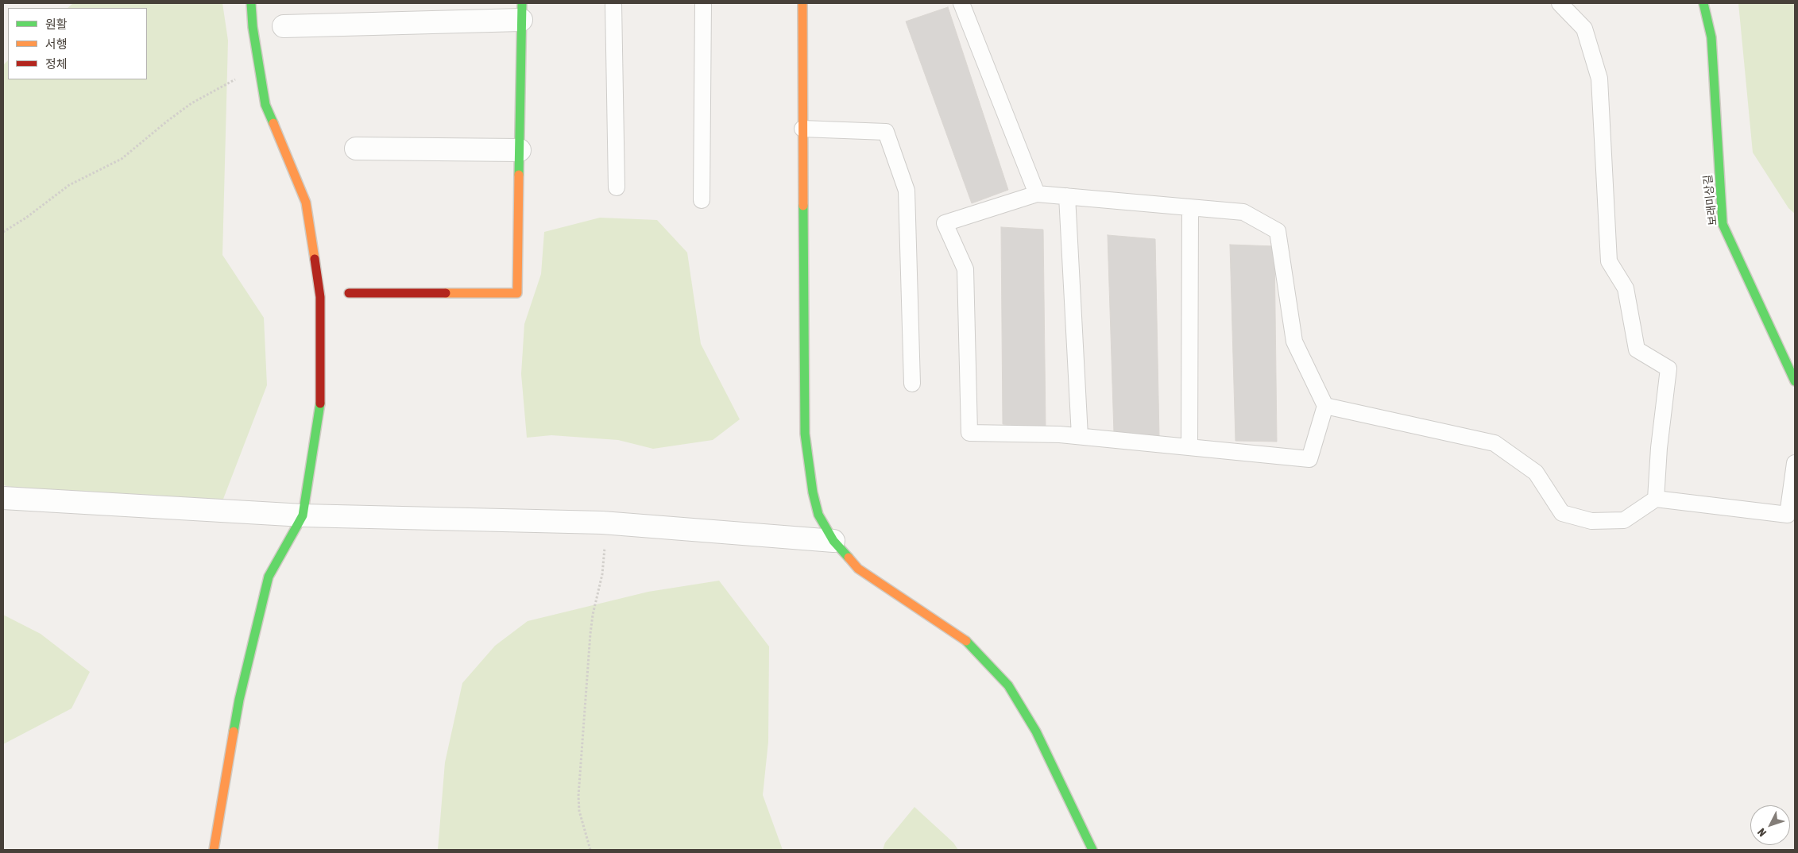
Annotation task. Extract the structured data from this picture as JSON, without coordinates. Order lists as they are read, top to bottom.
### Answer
{
  "streets": {
    "street": ["보래미상길"]
  },
  "legend": ["원활", "서행", "정체"],
  "north": "bottom left"
}
